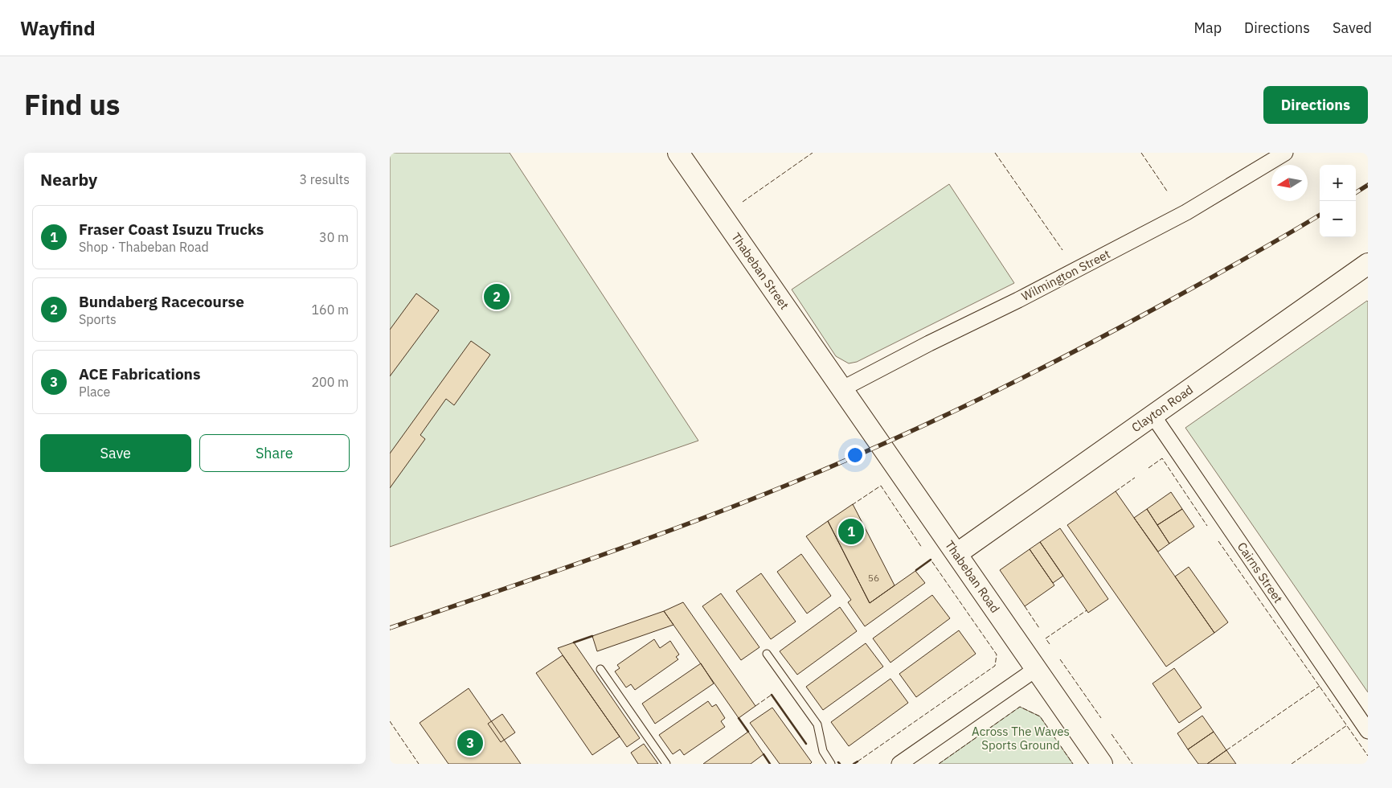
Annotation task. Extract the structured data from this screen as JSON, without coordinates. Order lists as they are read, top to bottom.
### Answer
{
  "streets": {
    "street": [
      "Thabeban Street",
      "Wilmington Street",
      "Clayton Road",
      "Cairns Street",
      "Thabeban Road"
    ]
  },
  "crossings": [
    ["Thabeban Street", "Wilmington Street"],
    ["Thabeban Street", "Thabeban Road"],
    ["Wilmington Street", "Thabeban Road"],
    ["Clayton Road", "Cairns Street"],
    ["Clayton Road", "Thabeban Road"]
  ],
  "parks": ["Across The Waves Sports Ground"],
  "house_numbers": ["56"],
  "north": "left",
  "page": {
    "header": "Wayfind",
    "nav": ["Map", "Directions", "Saved"],
    "title": "Find us",
    "buttons": [
      "Directions",
      ["Save", "Share"]
    ],
    "heading": ["Nearby", "3 results"],
    "map_buttons": ["+", "−"],
    "list": [
      {
        "mark": "1",
        "name": "Fraser Coast Isuzu Trucks",
        "note": "Shop · Thabeban Road",
        "value": "30 m"
      },
      {
        "mark": "2",
        "name": "Bundaberg Racecourse",
        "note": "Sports",
        "value": "160 m"
      },
      {
        "mark": "3",
        "name": "ACE Fabrications",
        "note": "Place",
        "value": "200 m"
      }
    ],
    "pins": ["2", "1", "3"]
  }
}
